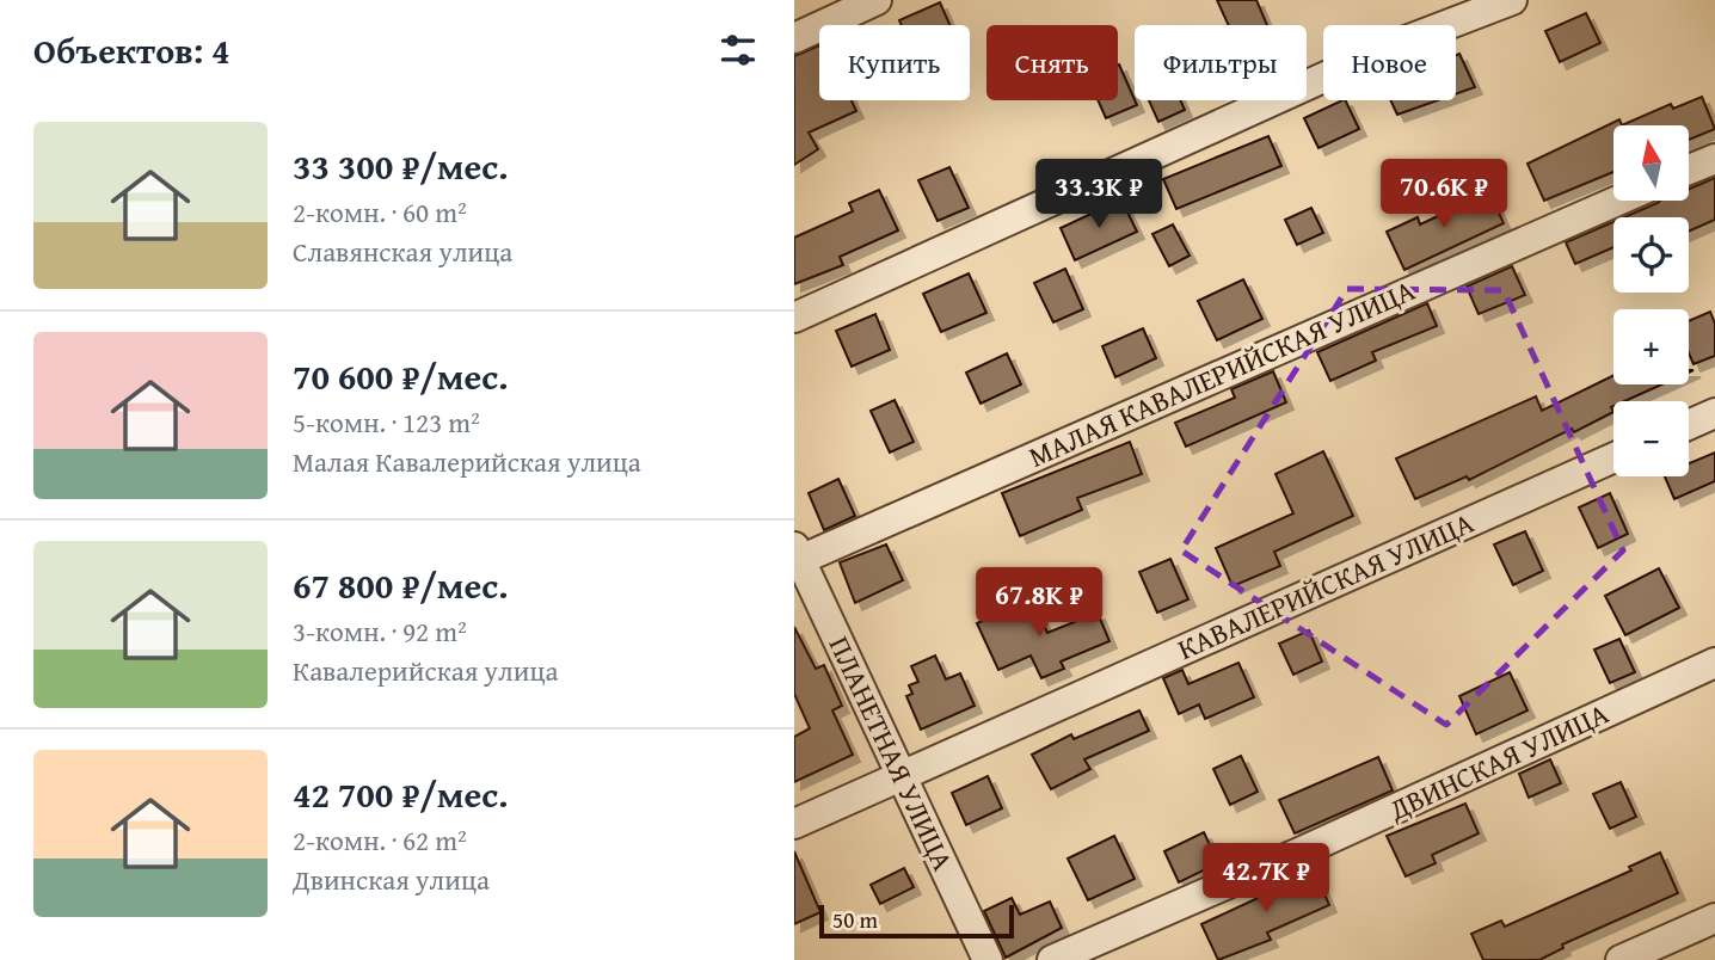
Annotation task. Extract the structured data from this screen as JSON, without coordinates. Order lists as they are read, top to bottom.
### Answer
{
  "streets": {
    "street": [
      "МАЛАЯ КАВАЛЕРИЙСКАЯ УЛИЦА",
      "КАВАЛЕРИЙСКАЯ УЛИЦА",
      "ПЛАНЕТНАЯ УЛИЦА",
      "ДВИНСКАЯ УЛИЦА"
    ]
  },
  "crossings": [
    ["МАЛАЯ КАВАЛЕРИЙСКАЯ УЛИЦА", "ПЛАНЕТНАЯ УЛИЦА"],
    ["КАВАЛЕРИЙСКАЯ УЛИЦА", "ПЛАНЕТНАЯ УЛИЦА"]
  ],
  "scale_bar": "50 m",
  "north": "top",
  "page": {
    "heading": "Объектов: 4",
    "chip": [
      "Купить",
      "Снять",
      "Фильтры",
      "Новое"
    ],
    "list": [
      {
        "name": "33 300 ₽/мес.",
        "note": "2-комн. · 60 m² · Славянская улица"
      },
      {
        "name": "70 600 ₽/мес.",
        "note": "5-комн. · 123 m² · Малая Кавалерийская улица"
      },
      {
        "name": "67 800 ₽/мес.",
        "note": "3-комн. · 92 m² · Кавалерийская улица"
      },
      {
        "name": "42 700 ₽/мес.",
        "note": "2-комн. · 62 m² · Двинская улица"
      }
    ],
    "map_buttons": ["+", "−"],
    "price": [
      "33.3K ₽",
      "70.6K ₽",
      "67.8K ₽",
      "42.7K ₽"
    ],
    "scale": "50 m"
  }
}
